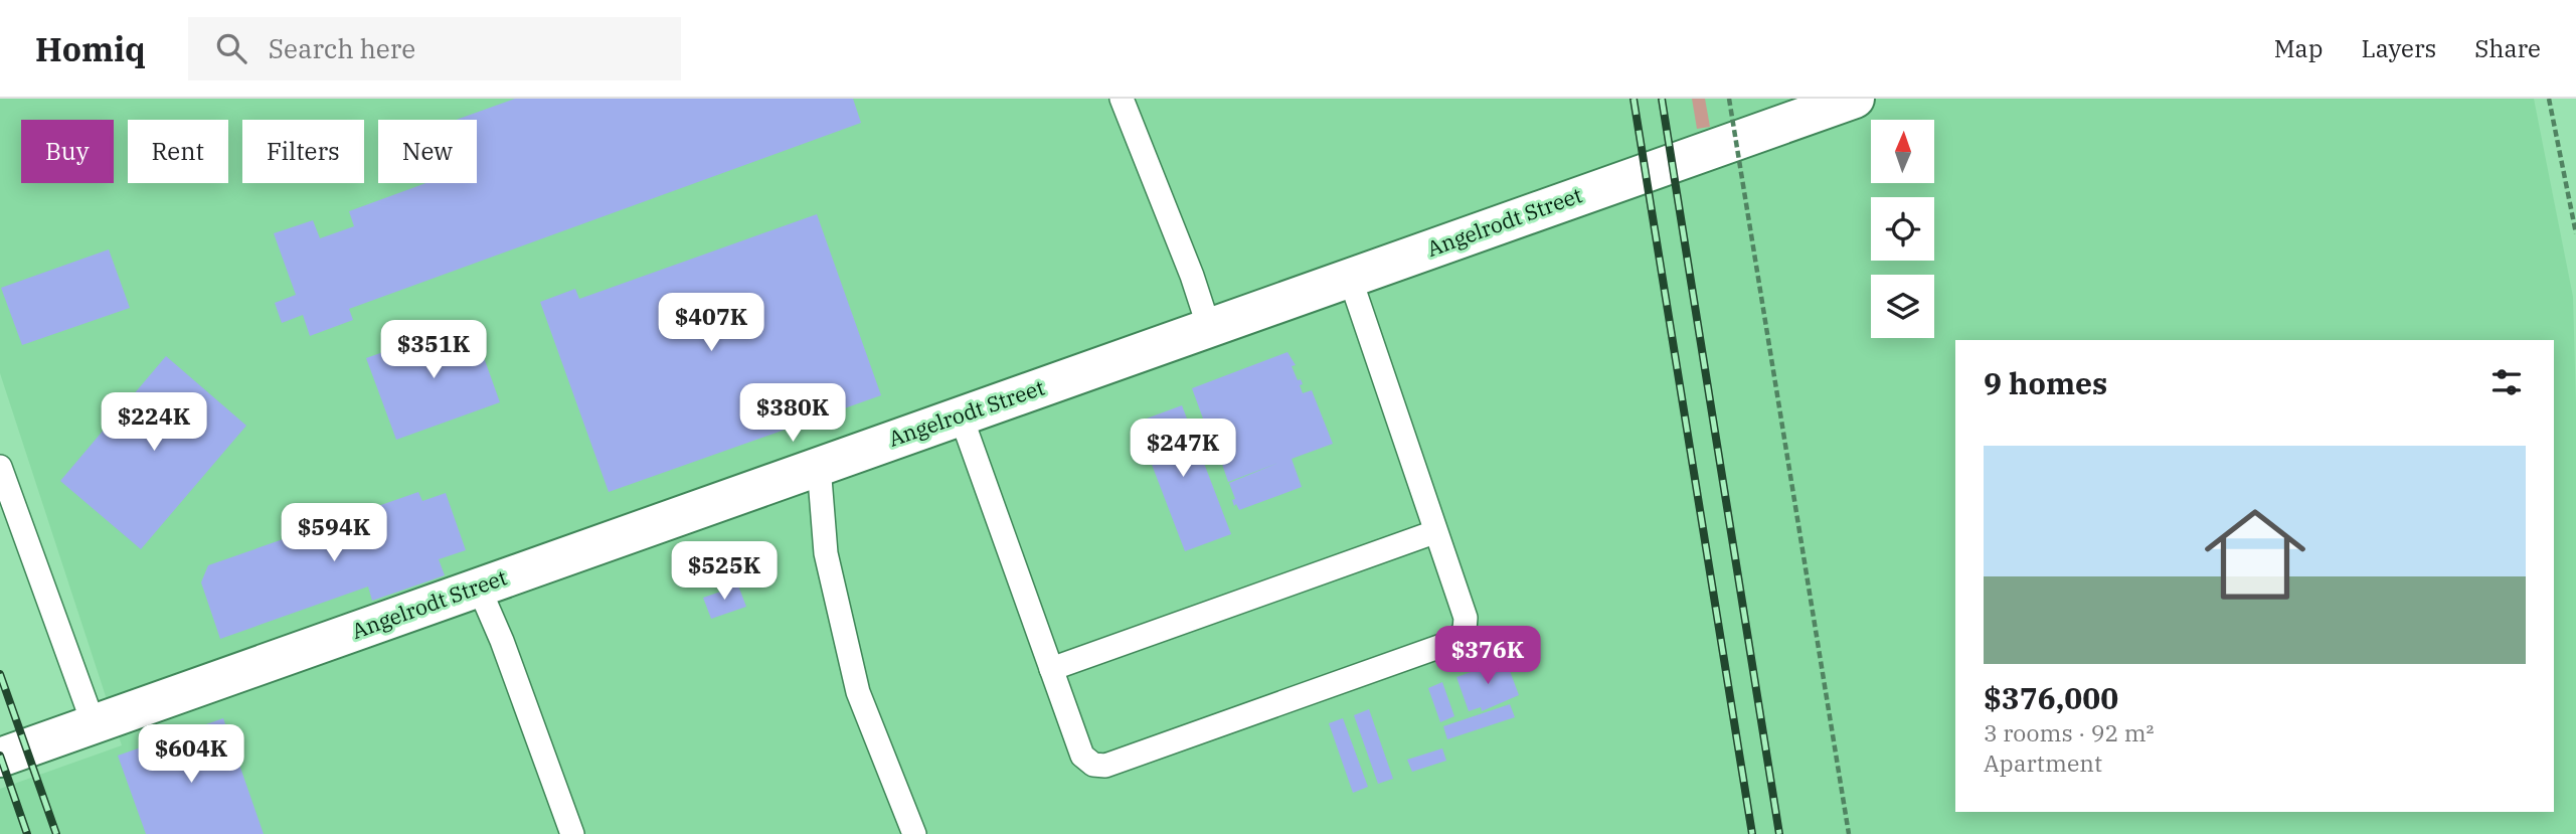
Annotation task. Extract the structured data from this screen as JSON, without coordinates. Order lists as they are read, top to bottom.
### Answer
{
  "streets": {
    "street": ["Angelrodt Street"]
  },
  "north": "top",
  "page": {
    "header": "Homiq",
    "search": "Search here",
    "nav": ["Map", "Layers", "Share"],
    "chip": [
      "Buy",
      "Rent",
      "Filters",
      "New"
    ],
    "price": [
      "$407K",
      "$351K",
      "$380K",
      "$224K",
      "$247K",
      "$594K",
      "$525K",
      "$376K",
      "$604K"
    ],
    "heading": "9 homes",
    "list": [
      {
        "name": "$376,000",
        "note": "3 rooms · 92 m² · Apartment"
      }
    ]
  }
}
